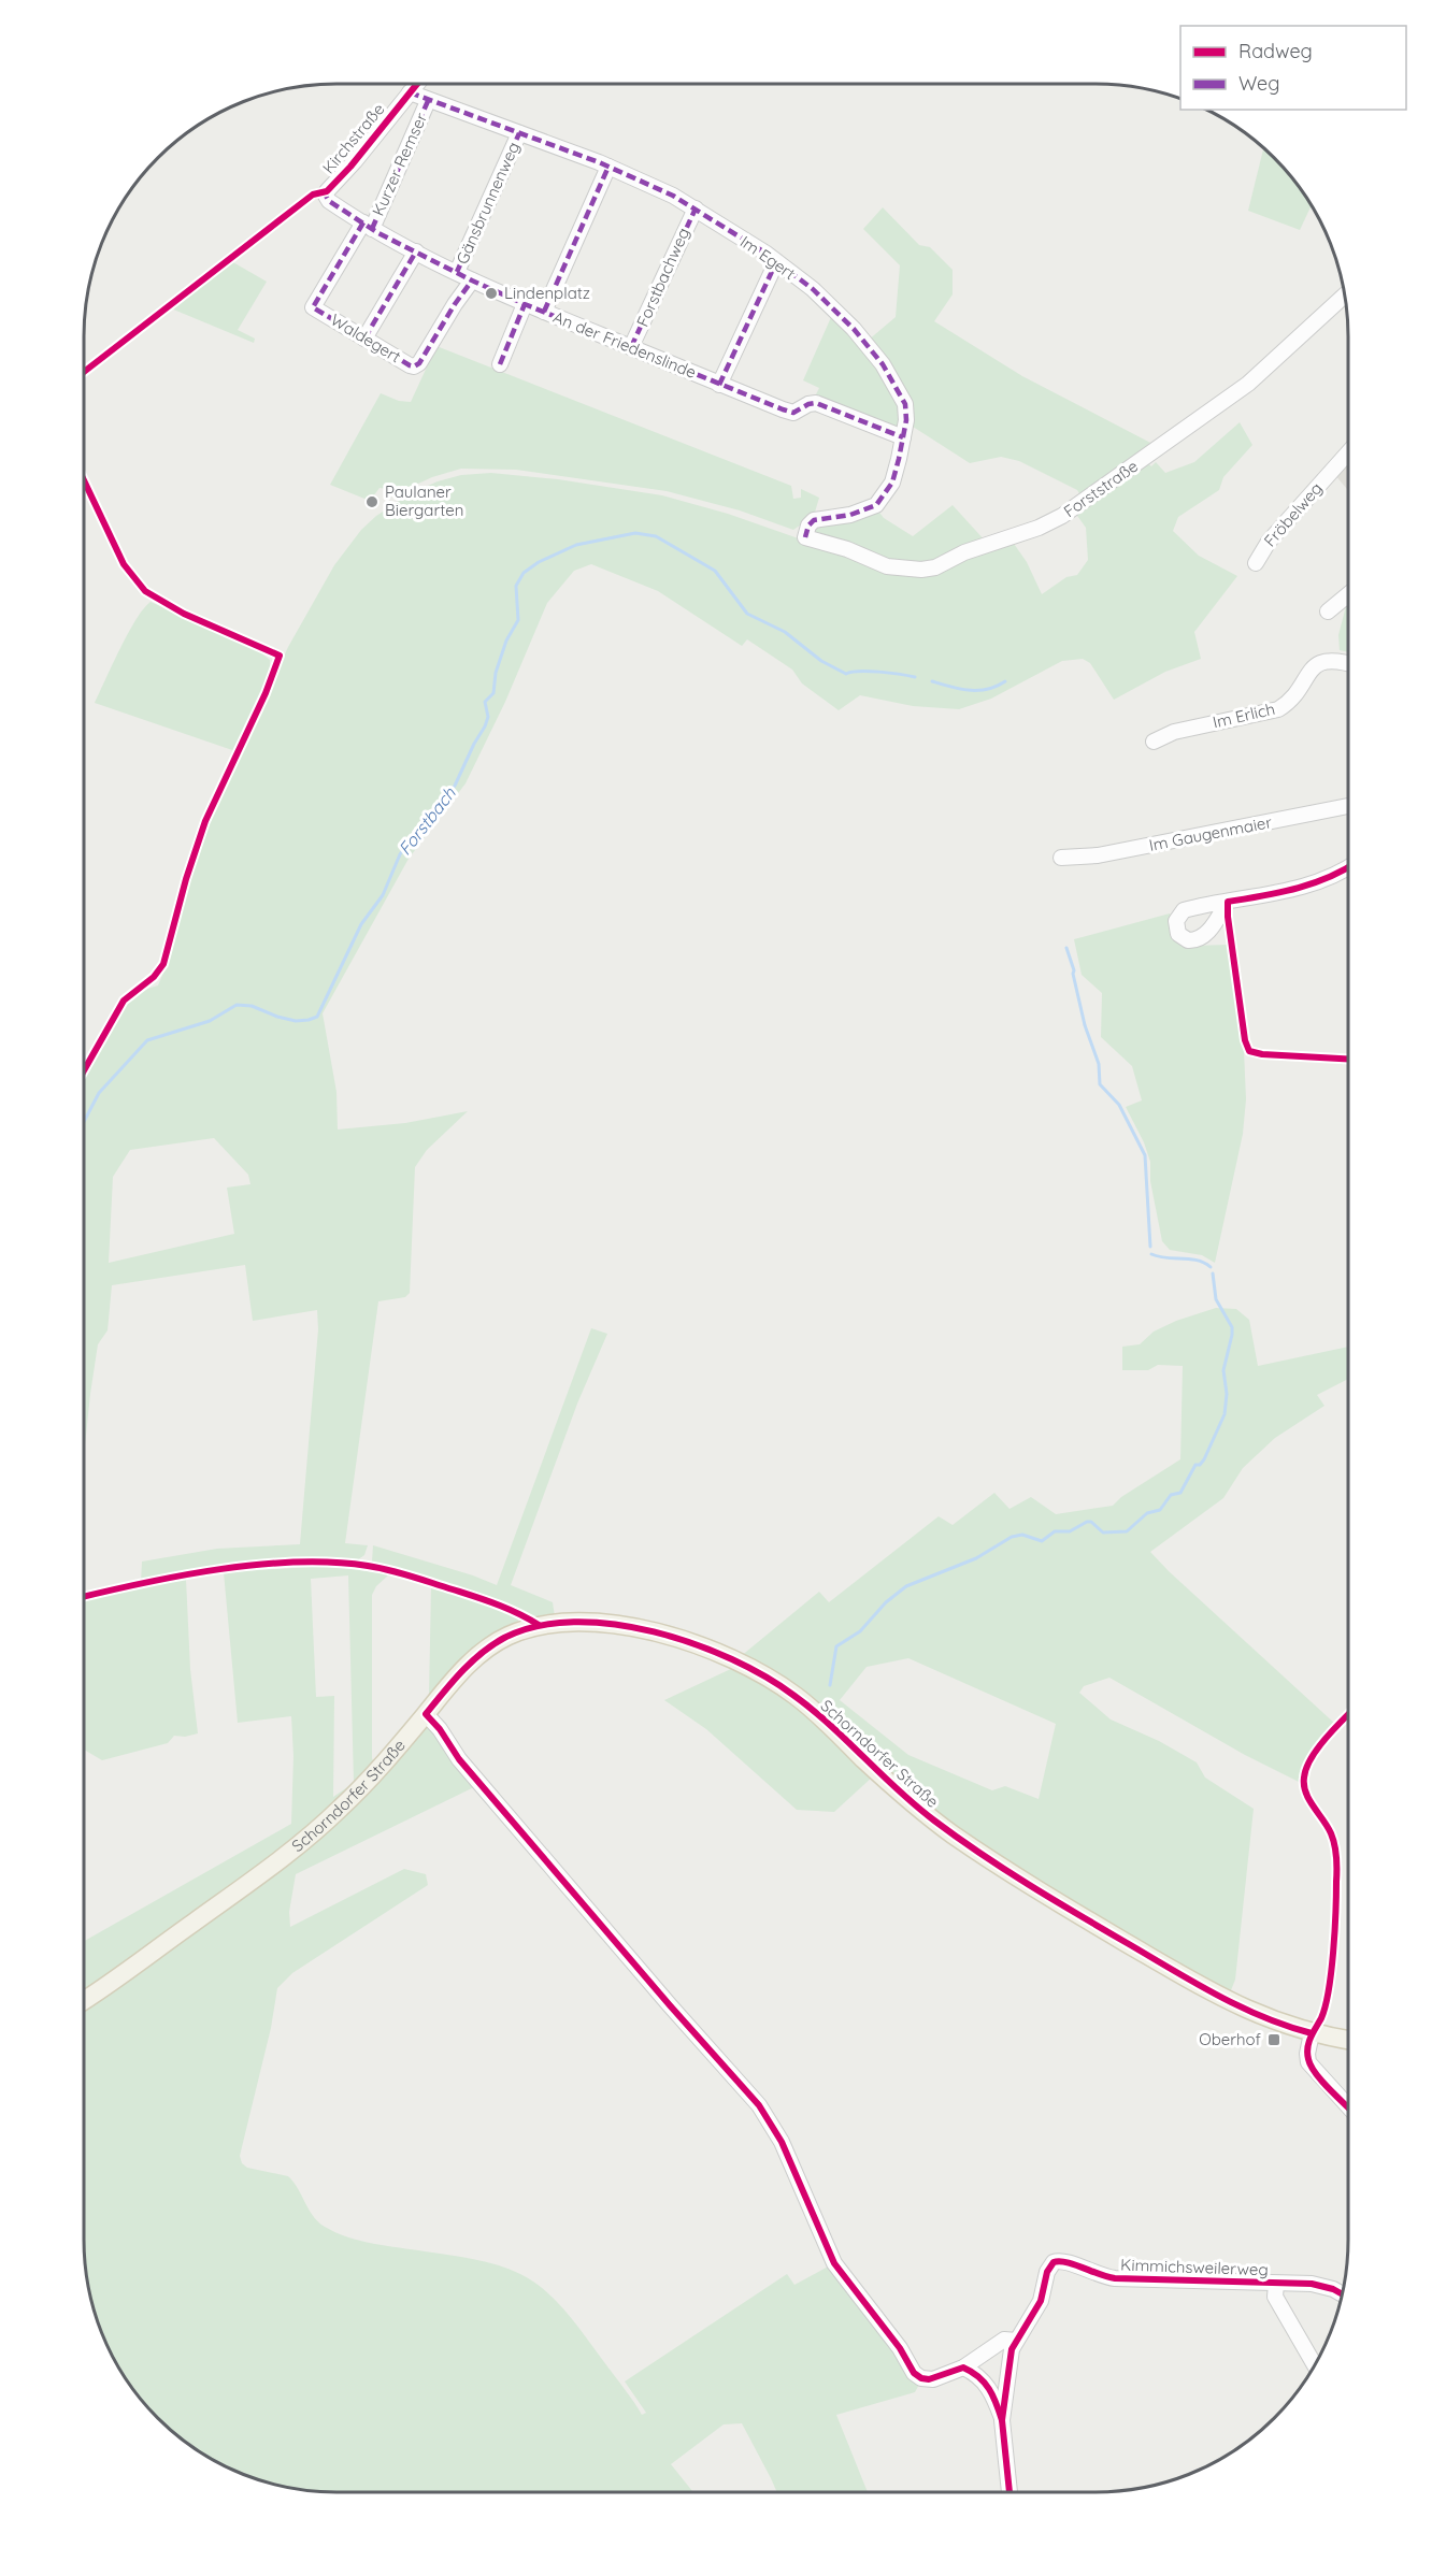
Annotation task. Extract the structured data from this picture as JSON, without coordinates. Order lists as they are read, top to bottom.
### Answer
{
  "streets": {
    "main road": ["Schorndorfer Straße"],
    "street": [
      "Kirchstraße",
      "Kurzer Remser",
      "Gänsbrunnenweg",
      "Im Egert",
      "Forstbachweg",
      "Waldegert",
      "An der Friedenslinde",
      "Forststraße",
      "Fröbelweg",
      "Im Erlich",
      "Im Gaugenmaier",
      "Kimmichsweilerweg"
    ]
  },
  "crossings": [
    ["Kirchstraße", "Im Egert"],
    ["Kirchstraße", "An der Friedenslinde"],
    ["Kurzer Remser", "Im Egert"],
    ["Kurzer Remser", "Waldegert"],
    ["Kurzer Remser", "An der Friedenslinde"],
    ["Gänsbrunnenweg", "Im Egert"],
    ["Gänsbrunnenweg", "An der Friedenslinde"],
    ["Im Egert", "Forstbachweg"],
    ["Im Egert", "An der Friedenslinde"],
    ["Im Egert", "Forststraße"],
    ["Forstbachweg", "An der Friedenslinde"],
    ["Waldegert", "An der Friedenslinde"]
  ],
  "water": ["Forstbach"],
  "places": {
    "other": ["Lindenplatz", "Paulaner Biergarten"],
    "transit": ["Oberhof"]
  },
  "legend": ["Radweg", "Weg"]
}
